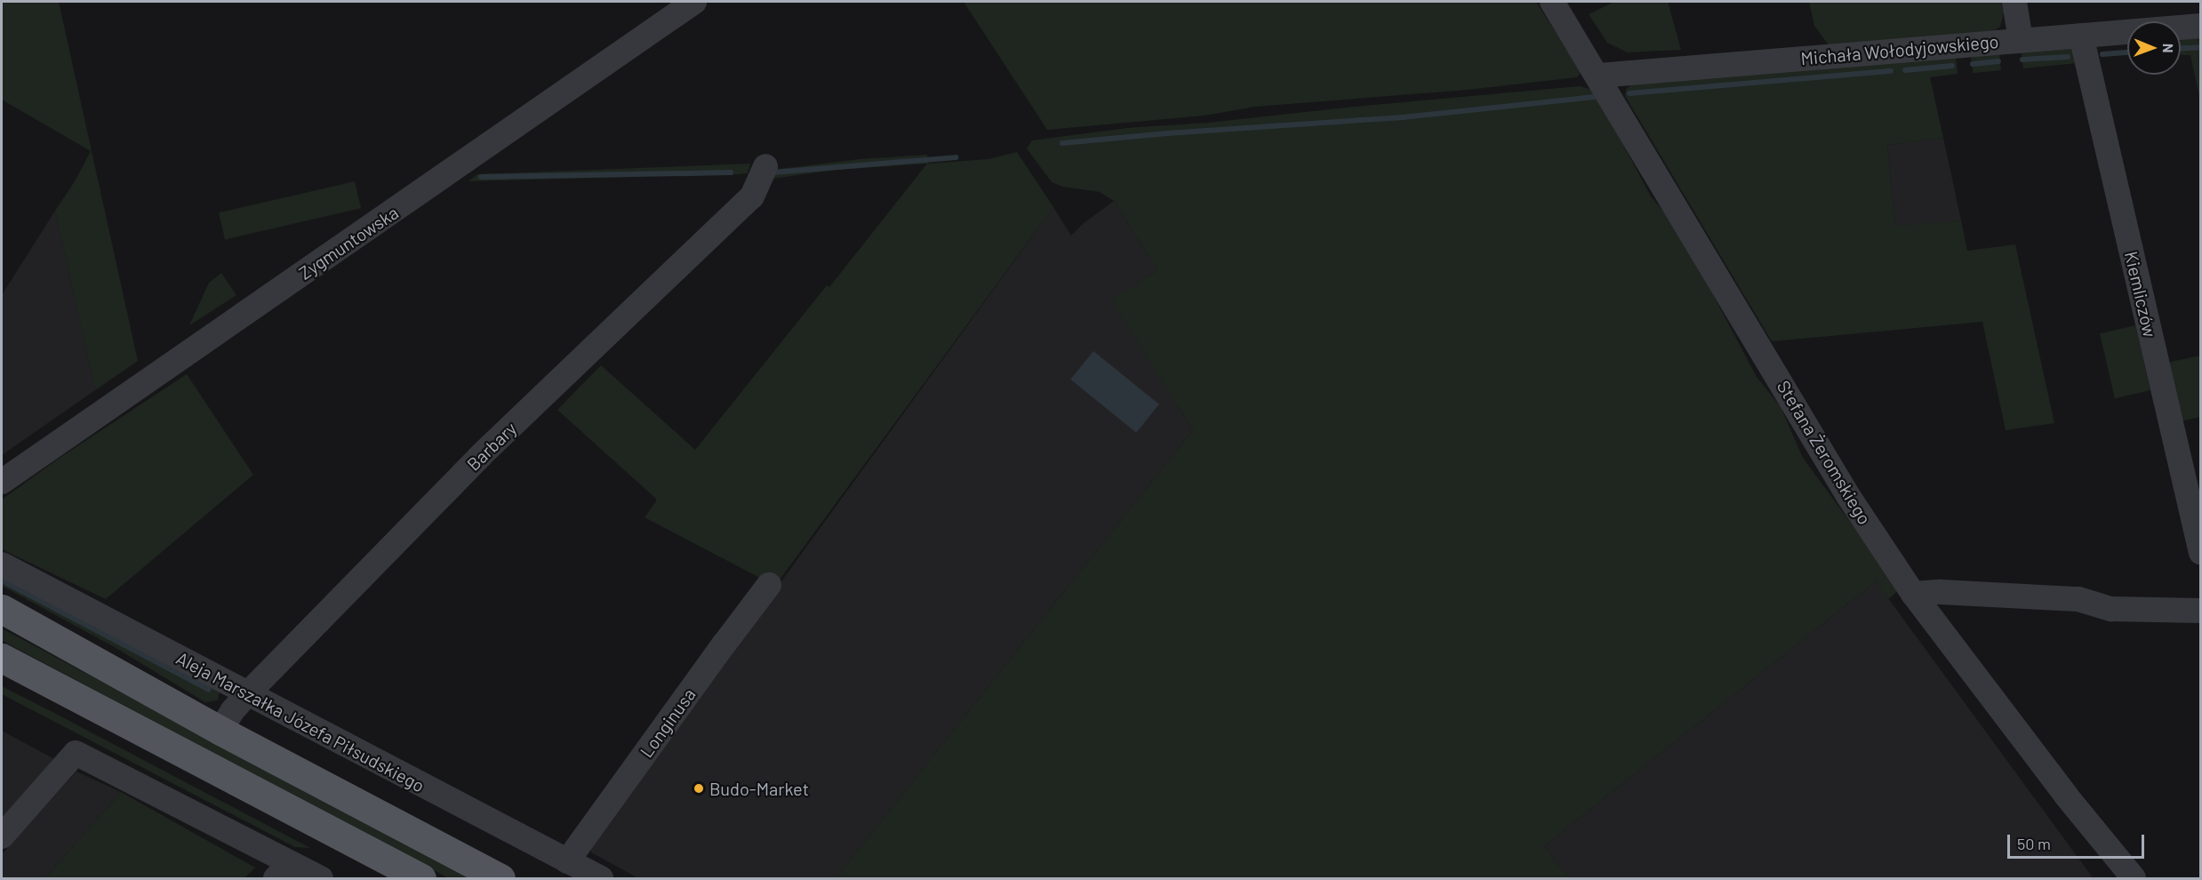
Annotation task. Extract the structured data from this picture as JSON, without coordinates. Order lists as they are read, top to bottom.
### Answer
{
  "streets": {
    "street": [
      "Michała Wołodyjowskiego",
      "Zygmuntowska",
      "Kiemliczów",
      "Barbary",
      "Stefana Żeromskiego",
      "Aleja Marszałka Józefa Piłsudskiego",
      "Longinusa"
    ]
  },
  "crossings": [
    ["Michała Wołodyjowskiego", "Kiemliczów"],
    ["Michała Wołodyjowskiego", "Stefana Żeromskiego"],
    ["Barbary", "Aleja Marszałka Józefa Piłsudskiego"],
    ["Aleja Marszałka Józefa Piłsudskiego", "Longinusa"]
  ],
  "places": ["Budo-Market"],
  "scale_bar": "50 m",
  "north": "right"
}
